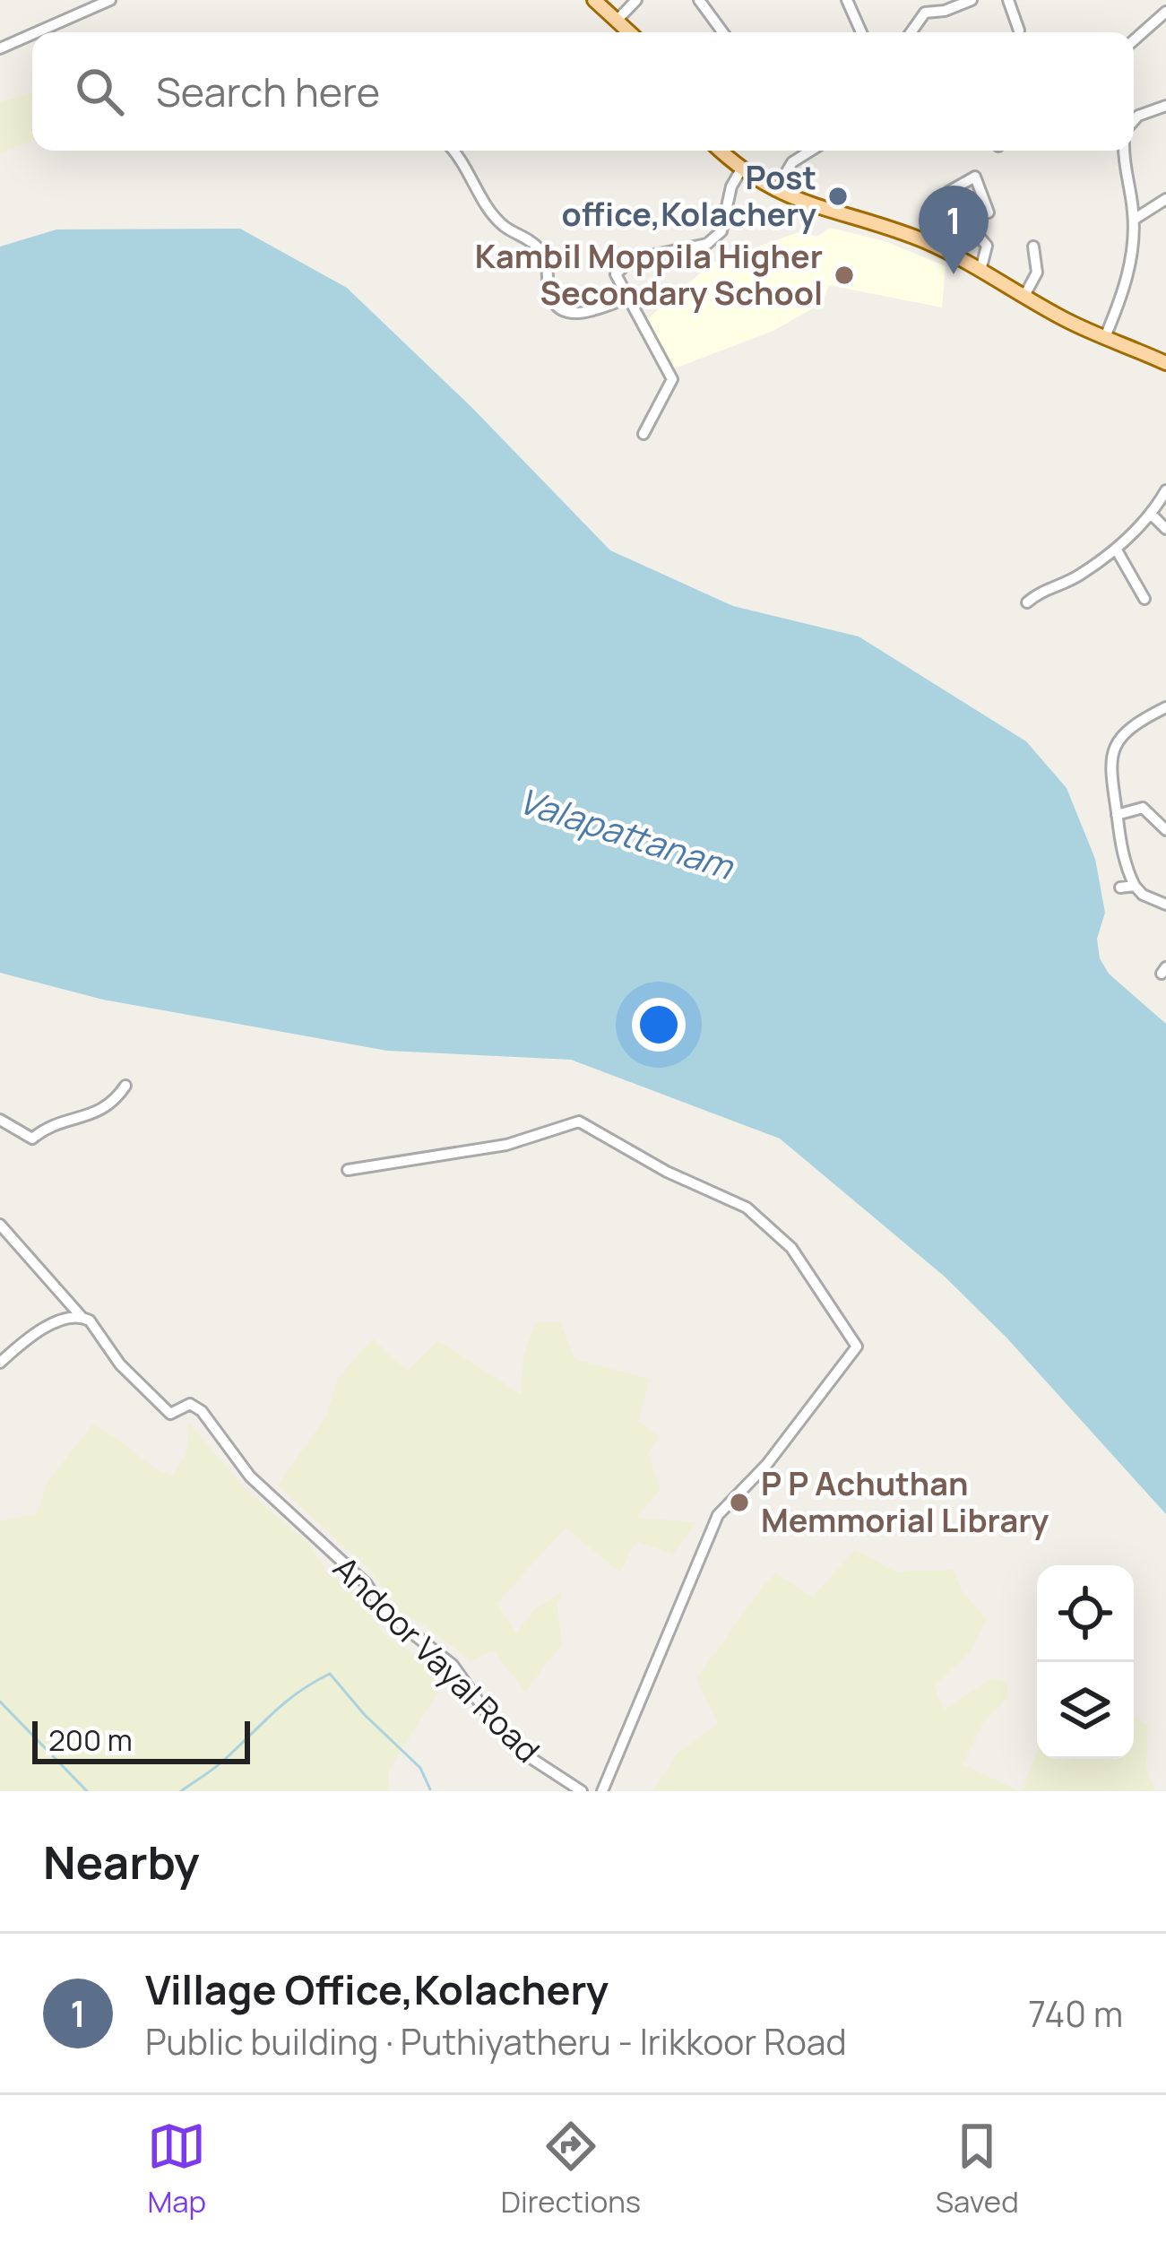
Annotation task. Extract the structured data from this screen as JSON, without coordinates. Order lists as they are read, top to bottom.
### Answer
{
  "streets": {
    "street": ["Andoor Vayal Road"]
  },
  "water": ["Valapattanam"],
  "places": ["Post office,Kolachery", "Kambil Moppila Higher Secondary School", "P P Achuthan Memmorial Library"],
  "scale_bar": "200 m",
  "page": {
    "search": "Search here",
    "pins": "1",
    "scale": "200 m",
    "heading": "Nearby",
    "list": [
      {
        "mark": "1",
        "name": "Village Office,Kolachery",
        "note": "Public building · Puthiyatheru - Irikkoor Road",
        "value": "740 m"
      }
    ],
    "nav": ["Map", "Directions", "Saved"]
  }
}
